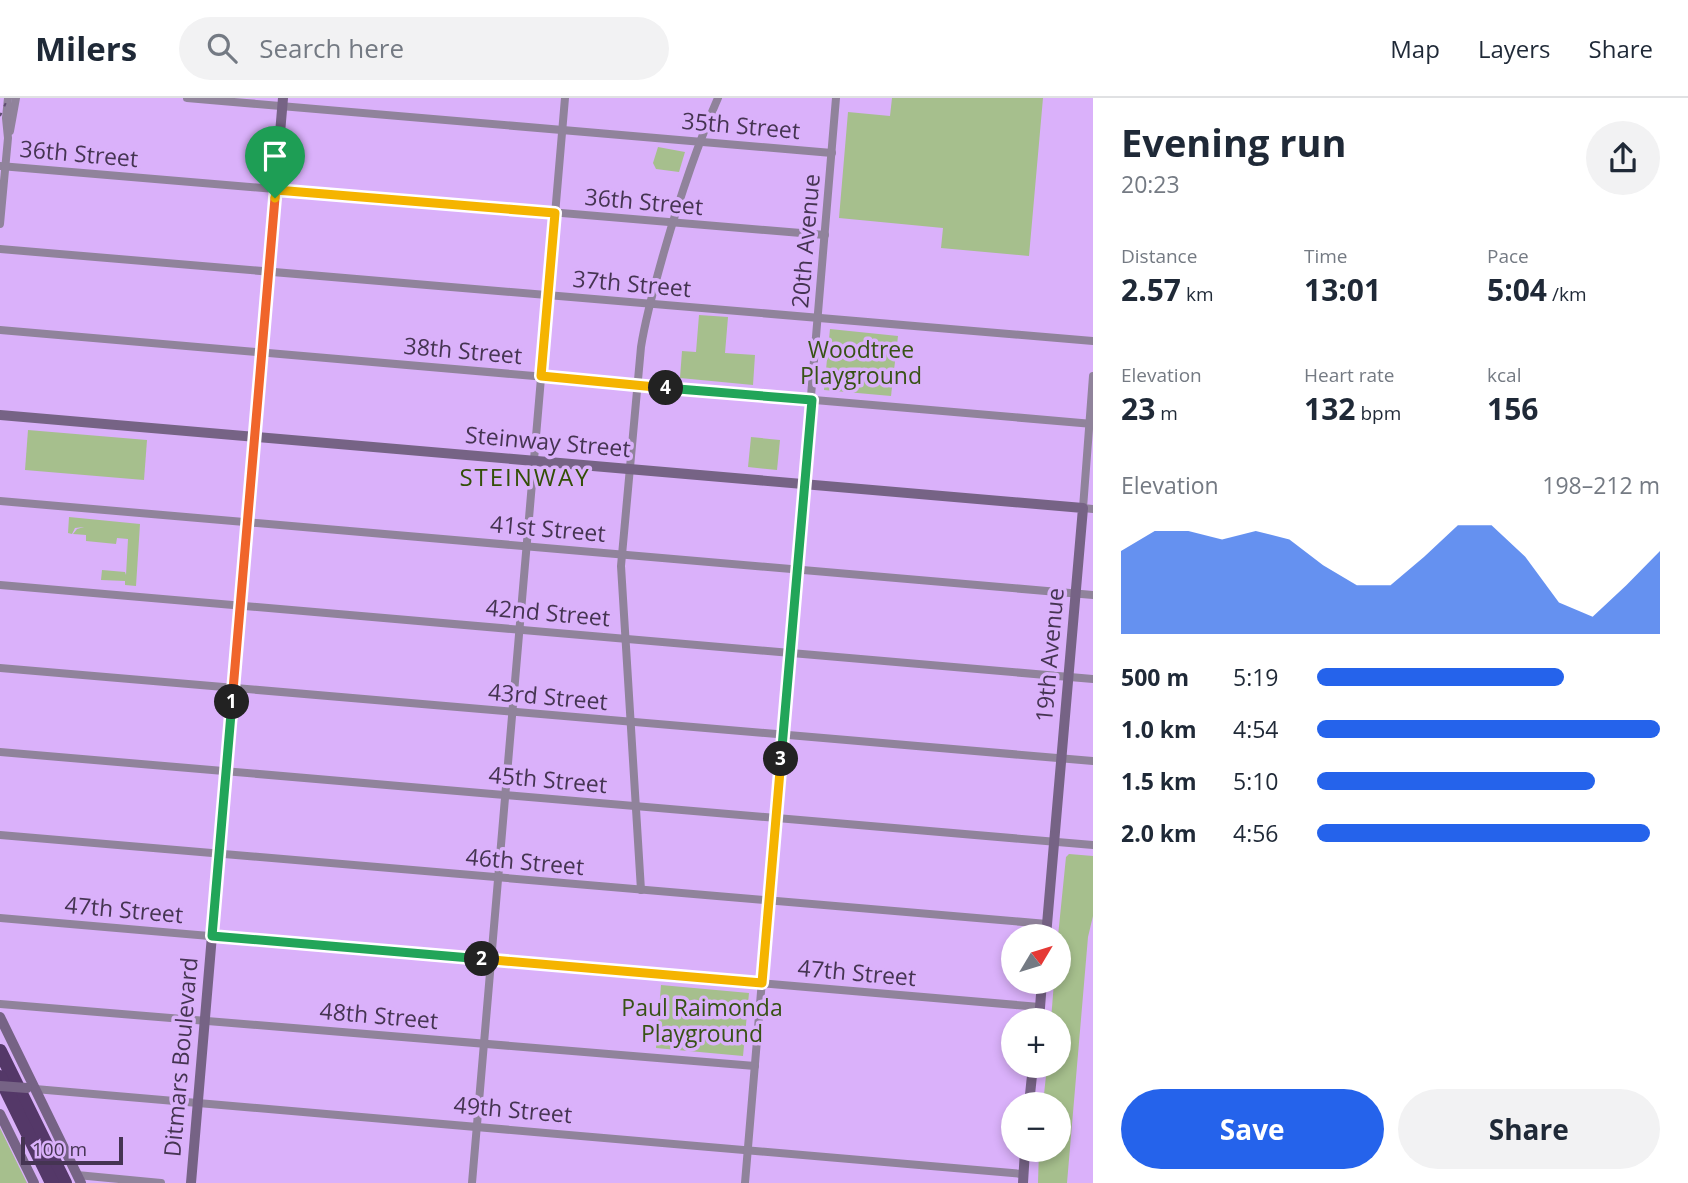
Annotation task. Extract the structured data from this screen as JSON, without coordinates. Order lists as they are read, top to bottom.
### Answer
{
  "streets": {
    "street": [
      "35th Street",
      "36th Street",
      "20th Avenue",
      "37th Street",
      "38th Street",
      "Steinway Street",
      "41st Street",
      "42nd Street",
      "19th Avenue",
      "43rd Street",
      "45th Street",
      "46th Street",
      "47th Street",
      "48th Street",
      "Ditmars Boulevard",
      "49th Street"
    ]
  },
  "crossings": [
    ["35th Street", "20th Avenue"],
    ["35th Street", "Ditmars Boulevard"],
    ["36th Street", "20th Avenue"],
    ["36th Street", "Ditmars Boulevard"],
    ["20th Avenue", "37th Street"],
    ["20th Avenue", "38th Street"],
    ["20th Avenue", "Steinway Street"],
    ["20th Avenue", "41st Street"],
    ["20th Avenue", "42nd Street"],
    ["20th Avenue", "43rd Street"],
    ["20th Avenue", "45th Street"],
    ["20th Avenue", "46th Street"],
    ["20th Avenue", "47th Street"],
    ["20th Avenue", "48th Street"],
    ["20th Avenue", "49th Street"],
    ["37th Street", "Ditmars Boulevard"],
    ["38th Street", "19th Avenue"],
    ["38th Street", "Ditmars Boulevard"],
    ["Steinway Street", "19th Avenue"],
    ["Steinway Street", "Ditmars Boulevard"],
    ["41st Street", "19th Avenue"],
    ["41st Street", "Ditmars Boulevard"],
    ["42nd Street", "19th Avenue"],
    ["42nd Street", "Ditmars Boulevard"],
    ["19th Avenue", "43rd Street"],
    ["19th Avenue", "45th Street"],
    ["19th Avenue", "46th Street"],
    ["43rd Street", "Ditmars Boulevard"],
    ["45th Street", "Ditmars Boulevard"],
    ["46th Street", "Ditmars Boulevard"],
    ["47th Street", "Ditmars Boulevard"],
    ["48th Street", "Ditmars Boulevard"],
    ["Ditmars Boulevard", "49th Street"]
  ],
  "districts": ["STEINWAY"],
  "parks": ["Woodtree Playground", "Paul Raimonda Playground"],
  "scale_bar": "100 m",
  "north": "top right",
  "page": {
    "header": "Milers",
    "search": "Search here",
    "nav": ["Map", "Layers", "Share"],
    "heading": ["Evening run", "20:23"],
    "stats": [
      ["Distance", "2.57 km"],
      ["Time", "13:01"],
      ["Pace", "5:04 /km"],
      ["Elevation", "23 m"],
      ["Heart rate", "132 bpm"],
      ["kcal", "156"]
    ],
    "pins": [
      "4",
      "1",
      "3",
      "2"
    ],
    "chart": ["Elevation", "198–212 m"],
    "list": [
      {
        "name": "500 m",
        "note": "5:19"
      },
      {
        "name": "1.0 km",
        "note": "4:54"
      },
      {
        "name": "1.5 km",
        "note": "5:10"
      },
      {
        "name": "2.0 km",
        "note": "4:56"
      }
    ],
    "map_buttons": ["+", "−"],
    "buttons": ["Save", "Share"],
    "scale": "100 m"
  }
}
